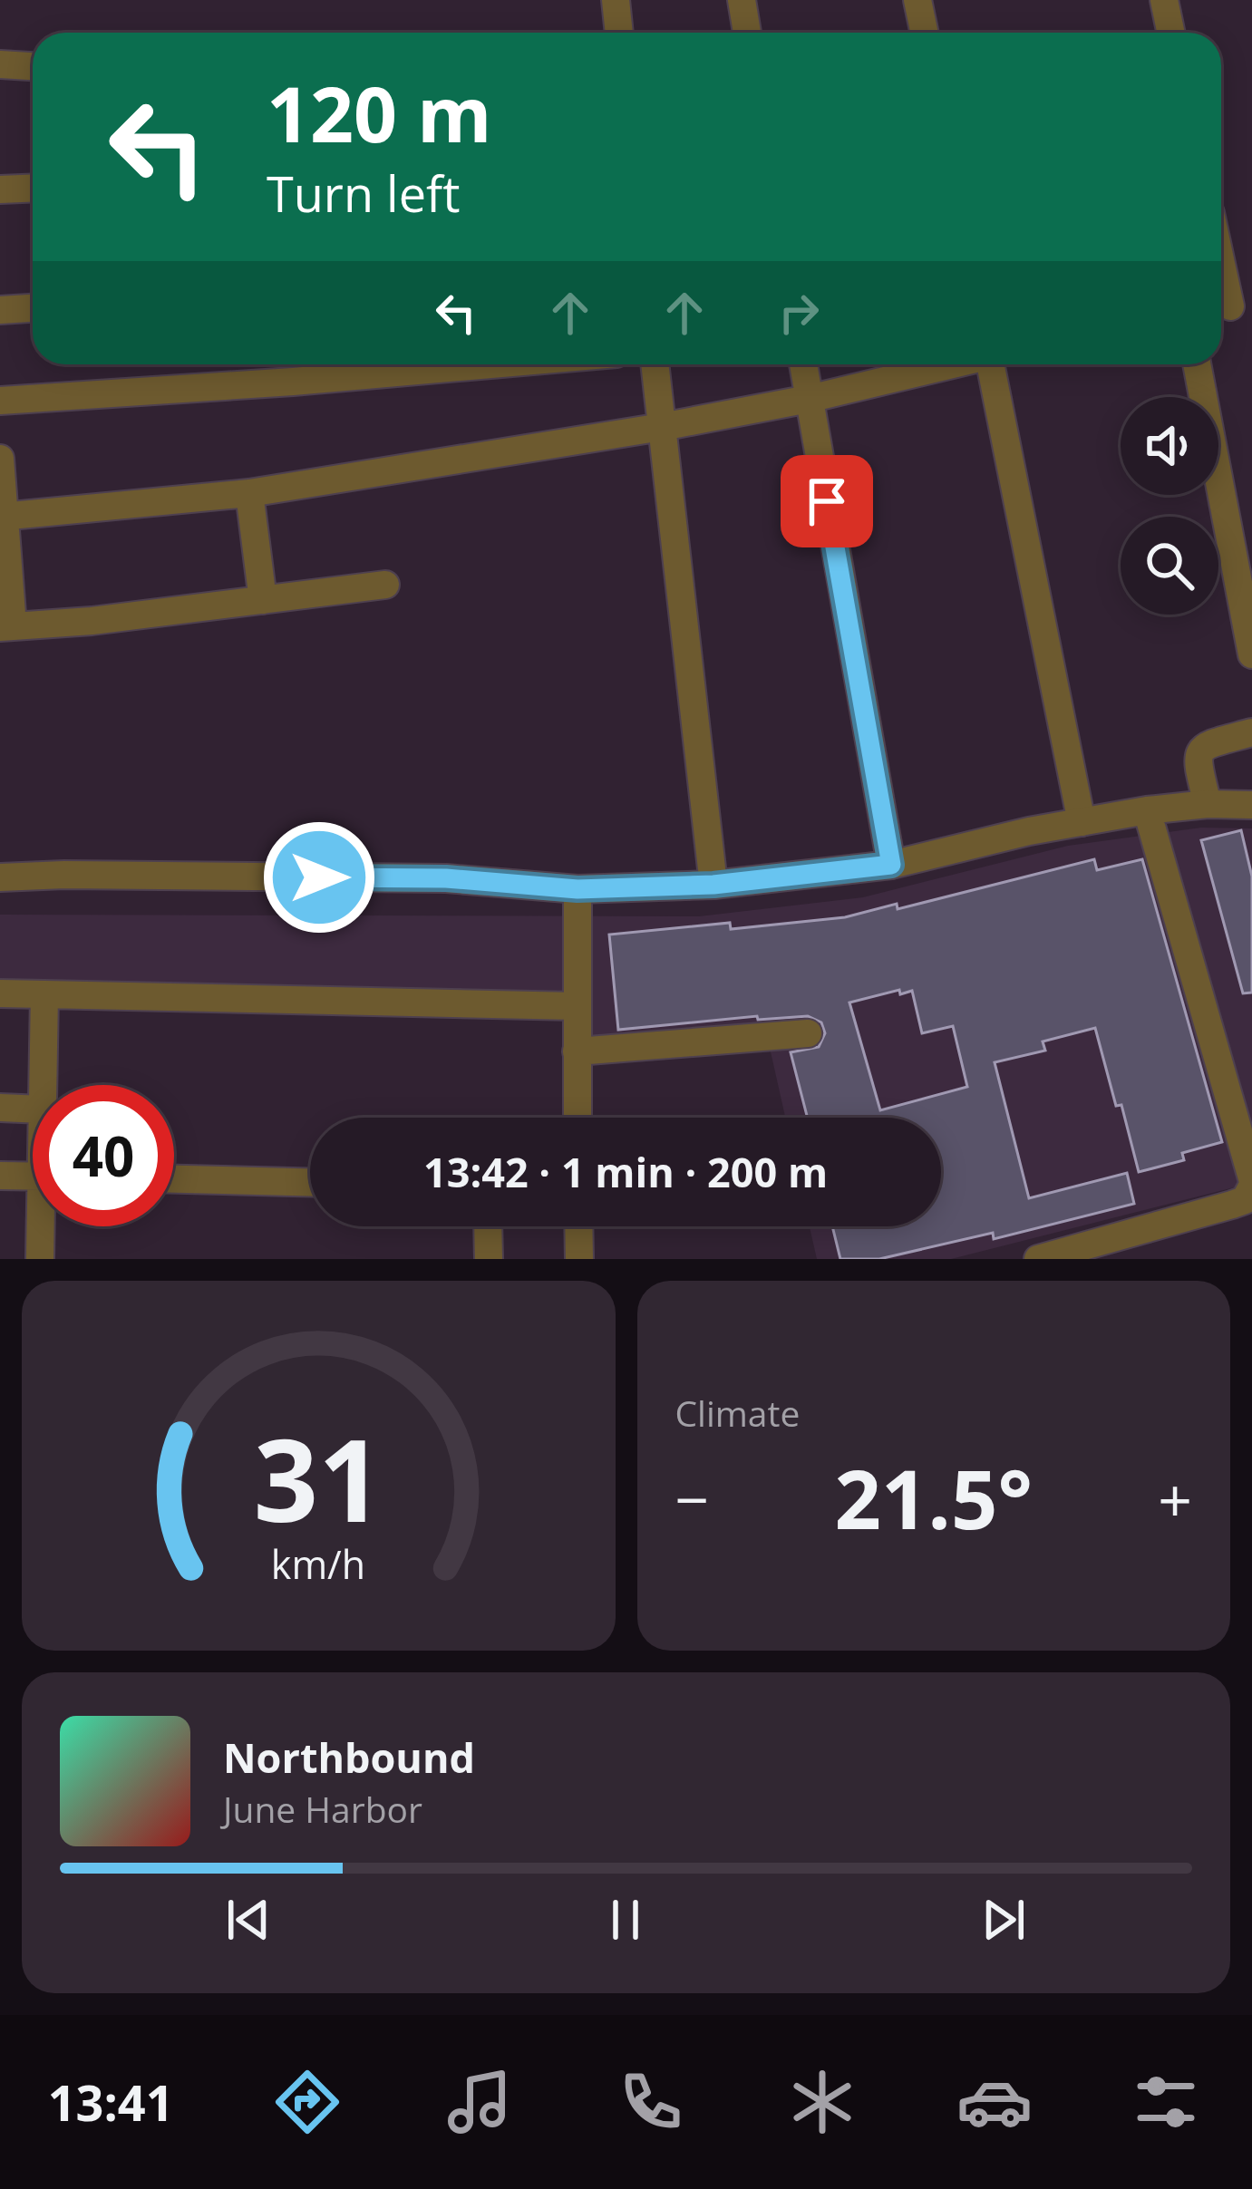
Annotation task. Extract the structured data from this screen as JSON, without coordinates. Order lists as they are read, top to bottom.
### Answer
{
  "page": {
    "turn": ["120 m", "Turn left"],
    "limit": "40",
    "trip": "13:42 · 1 min · 200 m",
    "tile": "Climate",
    "heat": ["−", "21.5°", "+"],
    "song": ["Northbound", "June Harbor"],
    "tabs": "13:41",
    "gauge": ["31", "km/h"]
  }
}
